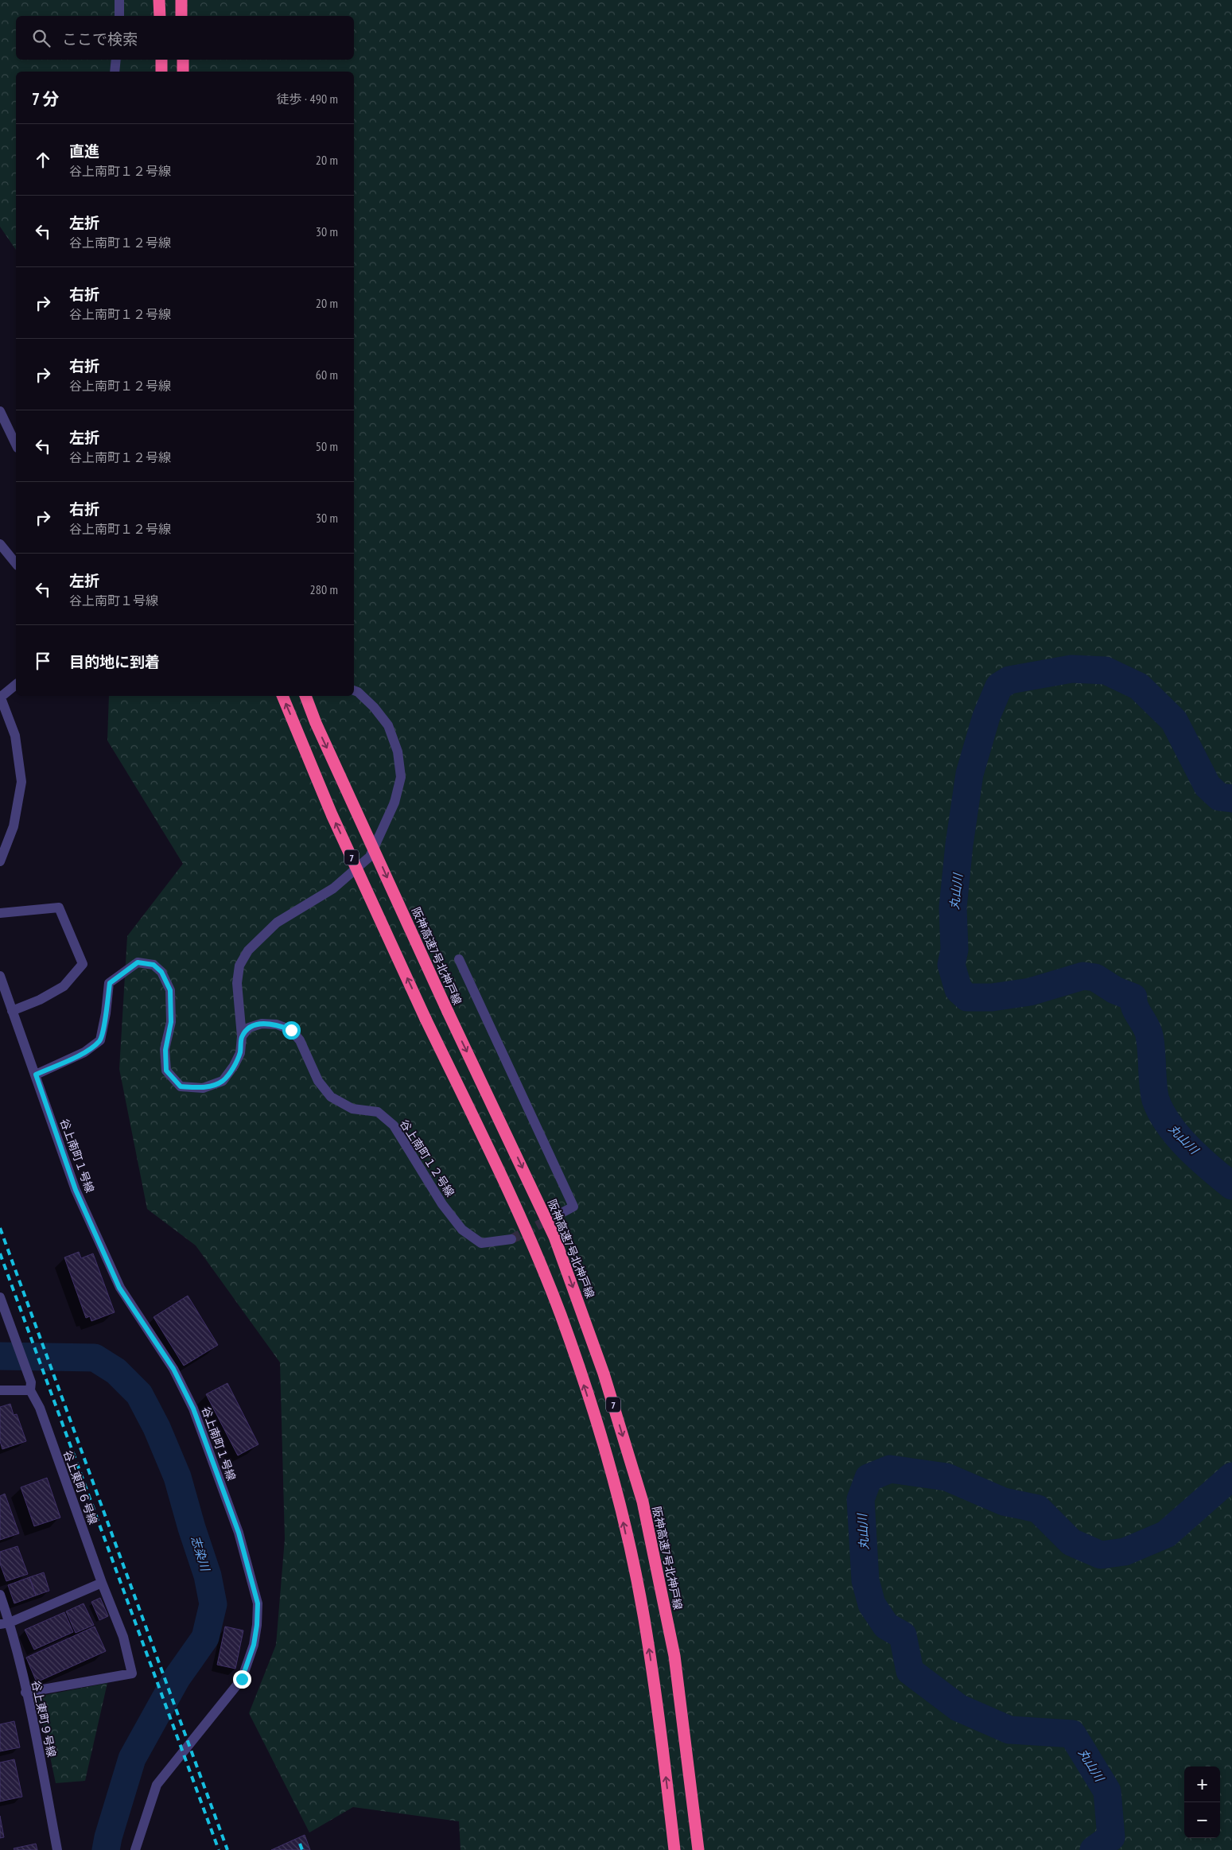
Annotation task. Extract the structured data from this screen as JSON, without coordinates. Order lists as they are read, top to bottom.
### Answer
{
  "streets": {
    "highway": ["7", "阪神高速7号北神戸線"],
    "street": [
      "谷上南町１号線",
      "谷上南町１２号線",
      "谷上東町６号線",
      "谷上東町９号線"
    ]
  },
  "crossings": [
    ["谷上東町６号線", "谷上東町９号線"]
  ],
  "water": ["丸山川", "志染川"],
  "page": {
    "search": "ここで検索",
    "heading": ["7 分", "徒歩 · 490 m"],
    "list": [
      ["直進", "谷上南町１２号線", "20 m"],
      ["左折", "谷上南町１２号線", "30 m"],
      ["右折", "谷上南町１２号線", "20 m"],
      ["右折", "谷上南町１２号線", "60 m"],
      ["左折", "谷上南町１２号線", "50 m"],
      ["右折", "谷上南町１２号線", "30 m"],
      ["左折", "谷上南町１号線", "280 m"],
      "目的地に到着"
    ],
    "map_buttons": ["+", "−"]
  }
}
